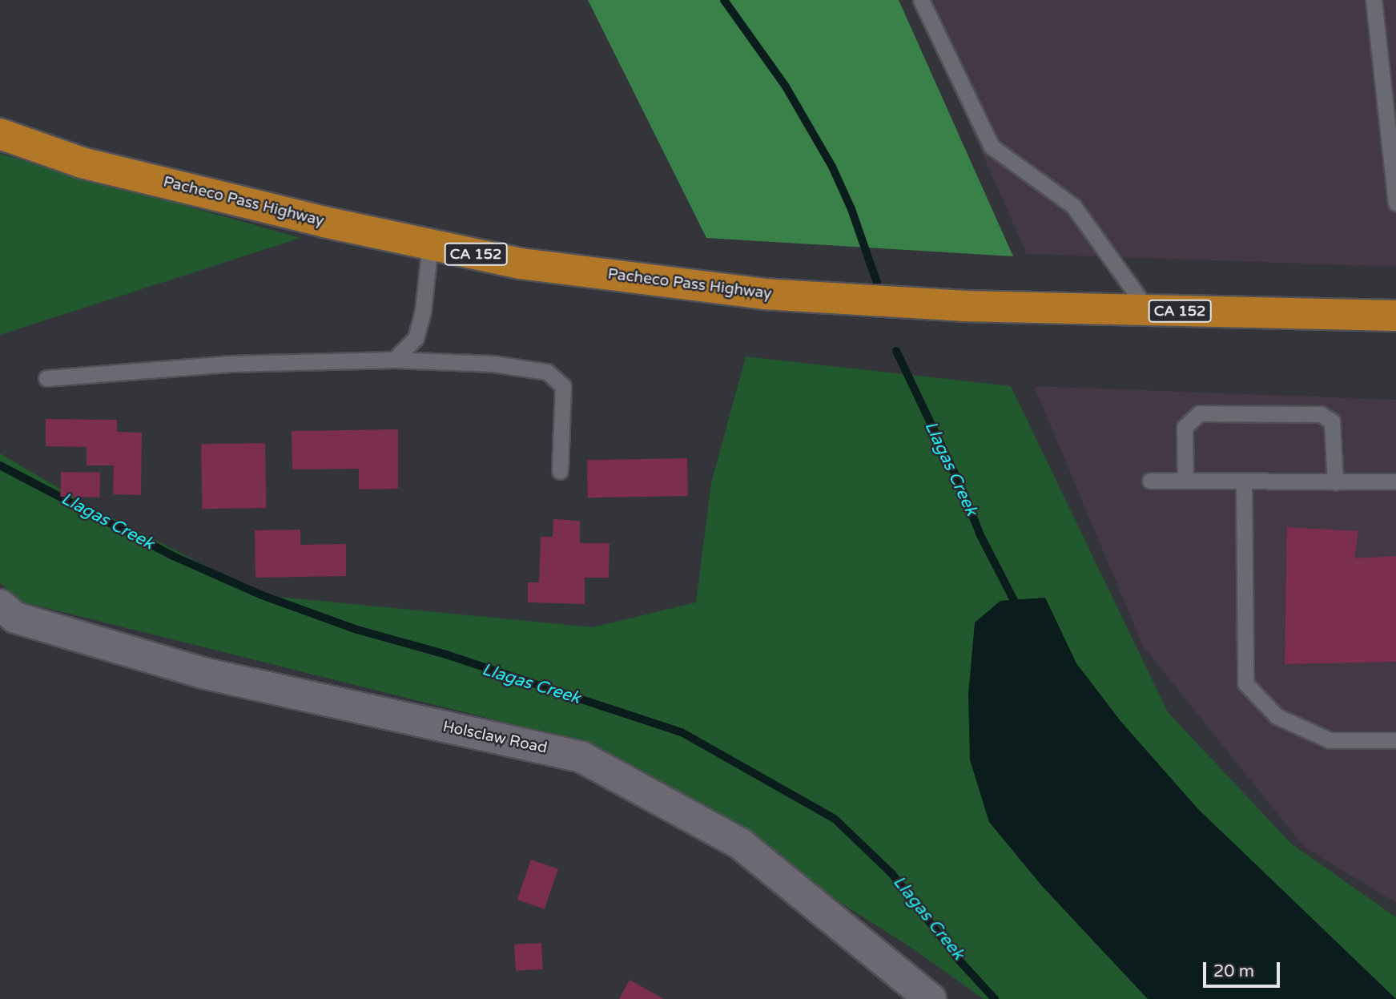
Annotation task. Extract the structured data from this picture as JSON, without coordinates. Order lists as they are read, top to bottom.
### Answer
{
  "streets": {
    "highway": ["Pacheco Pass Highway", "CA 152"],
    "street": ["Holsclaw Road"]
  },
  "water": ["Llagas Creek"],
  "scale_bar": "20 m"
}
